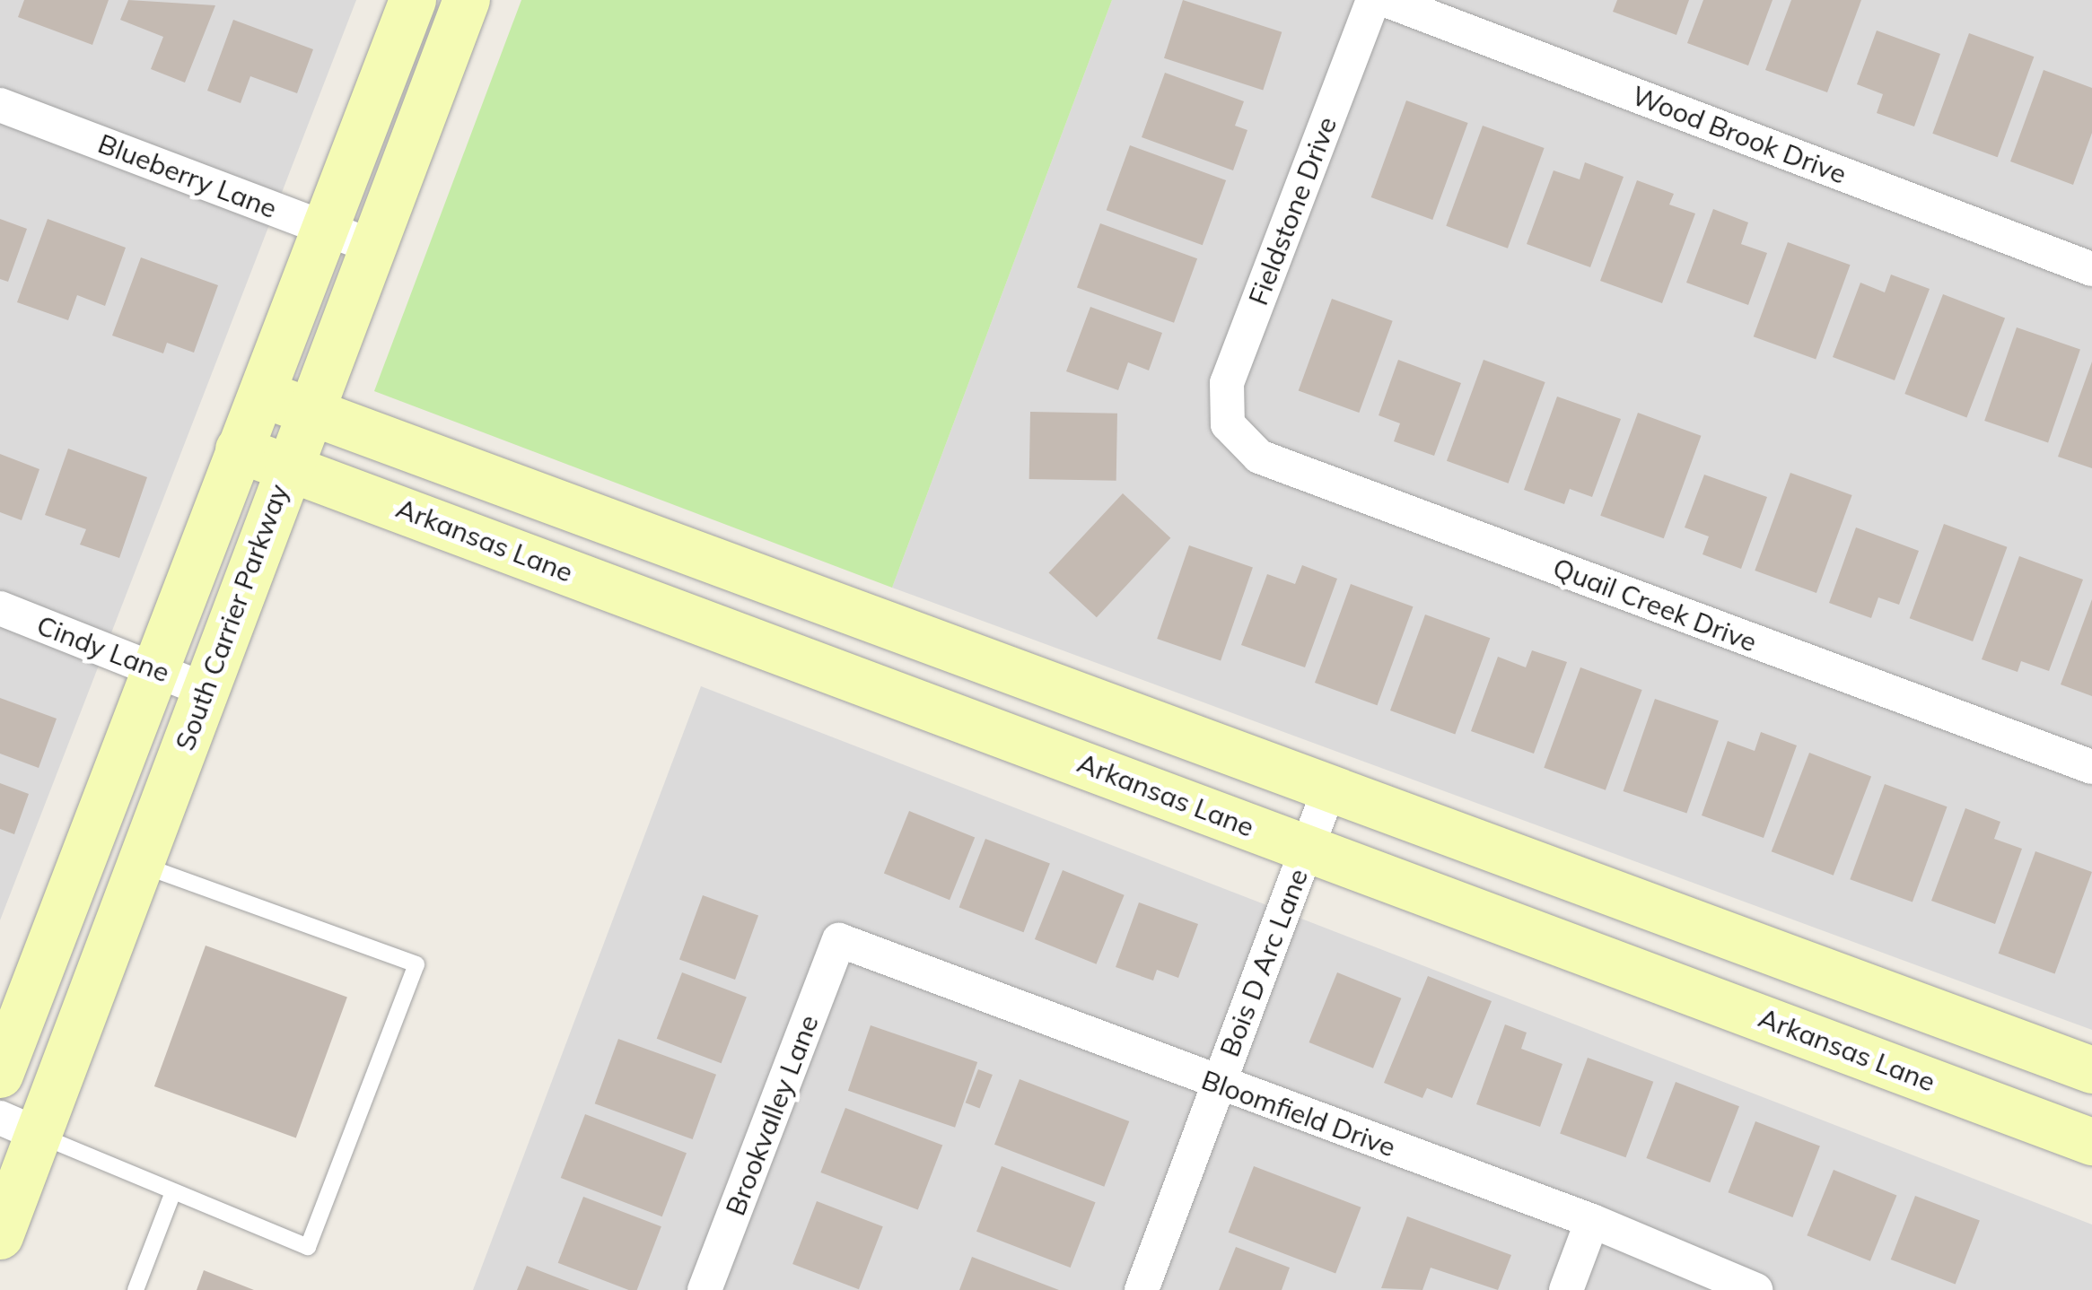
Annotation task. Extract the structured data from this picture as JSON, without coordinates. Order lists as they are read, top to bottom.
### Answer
{
  "streets": {
    "main road": ["Arkansas Lane", "South Carrier Parkway"],
    "street": [
      "Wood Brook Drive",
      "Blueberry Lane",
      "Fieldstone Drive",
      "Quail Creek Drive",
      "Cindy Lane",
      "Bois D Arc Lane",
      "Bloomfield Drive",
      "Brookvalley Lane"
    ]
  },
  "crossings": [
    ["Blueberry Lane", "South Carrier Parkway"],
    ["Fieldstone Drive", "Quail Creek Drive"],
    ["Arkansas Lane", "South Carrier Parkway"],
    ["Arkansas Lane", "Bois D Arc Lane"],
    ["South Carrier Parkway", "Cindy Lane"],
    ["Bois D Arc Lane", "Bloomfield Drive"],
    ["Bloomfield Drive", "Brookvalley Lane"]
  ]
}
